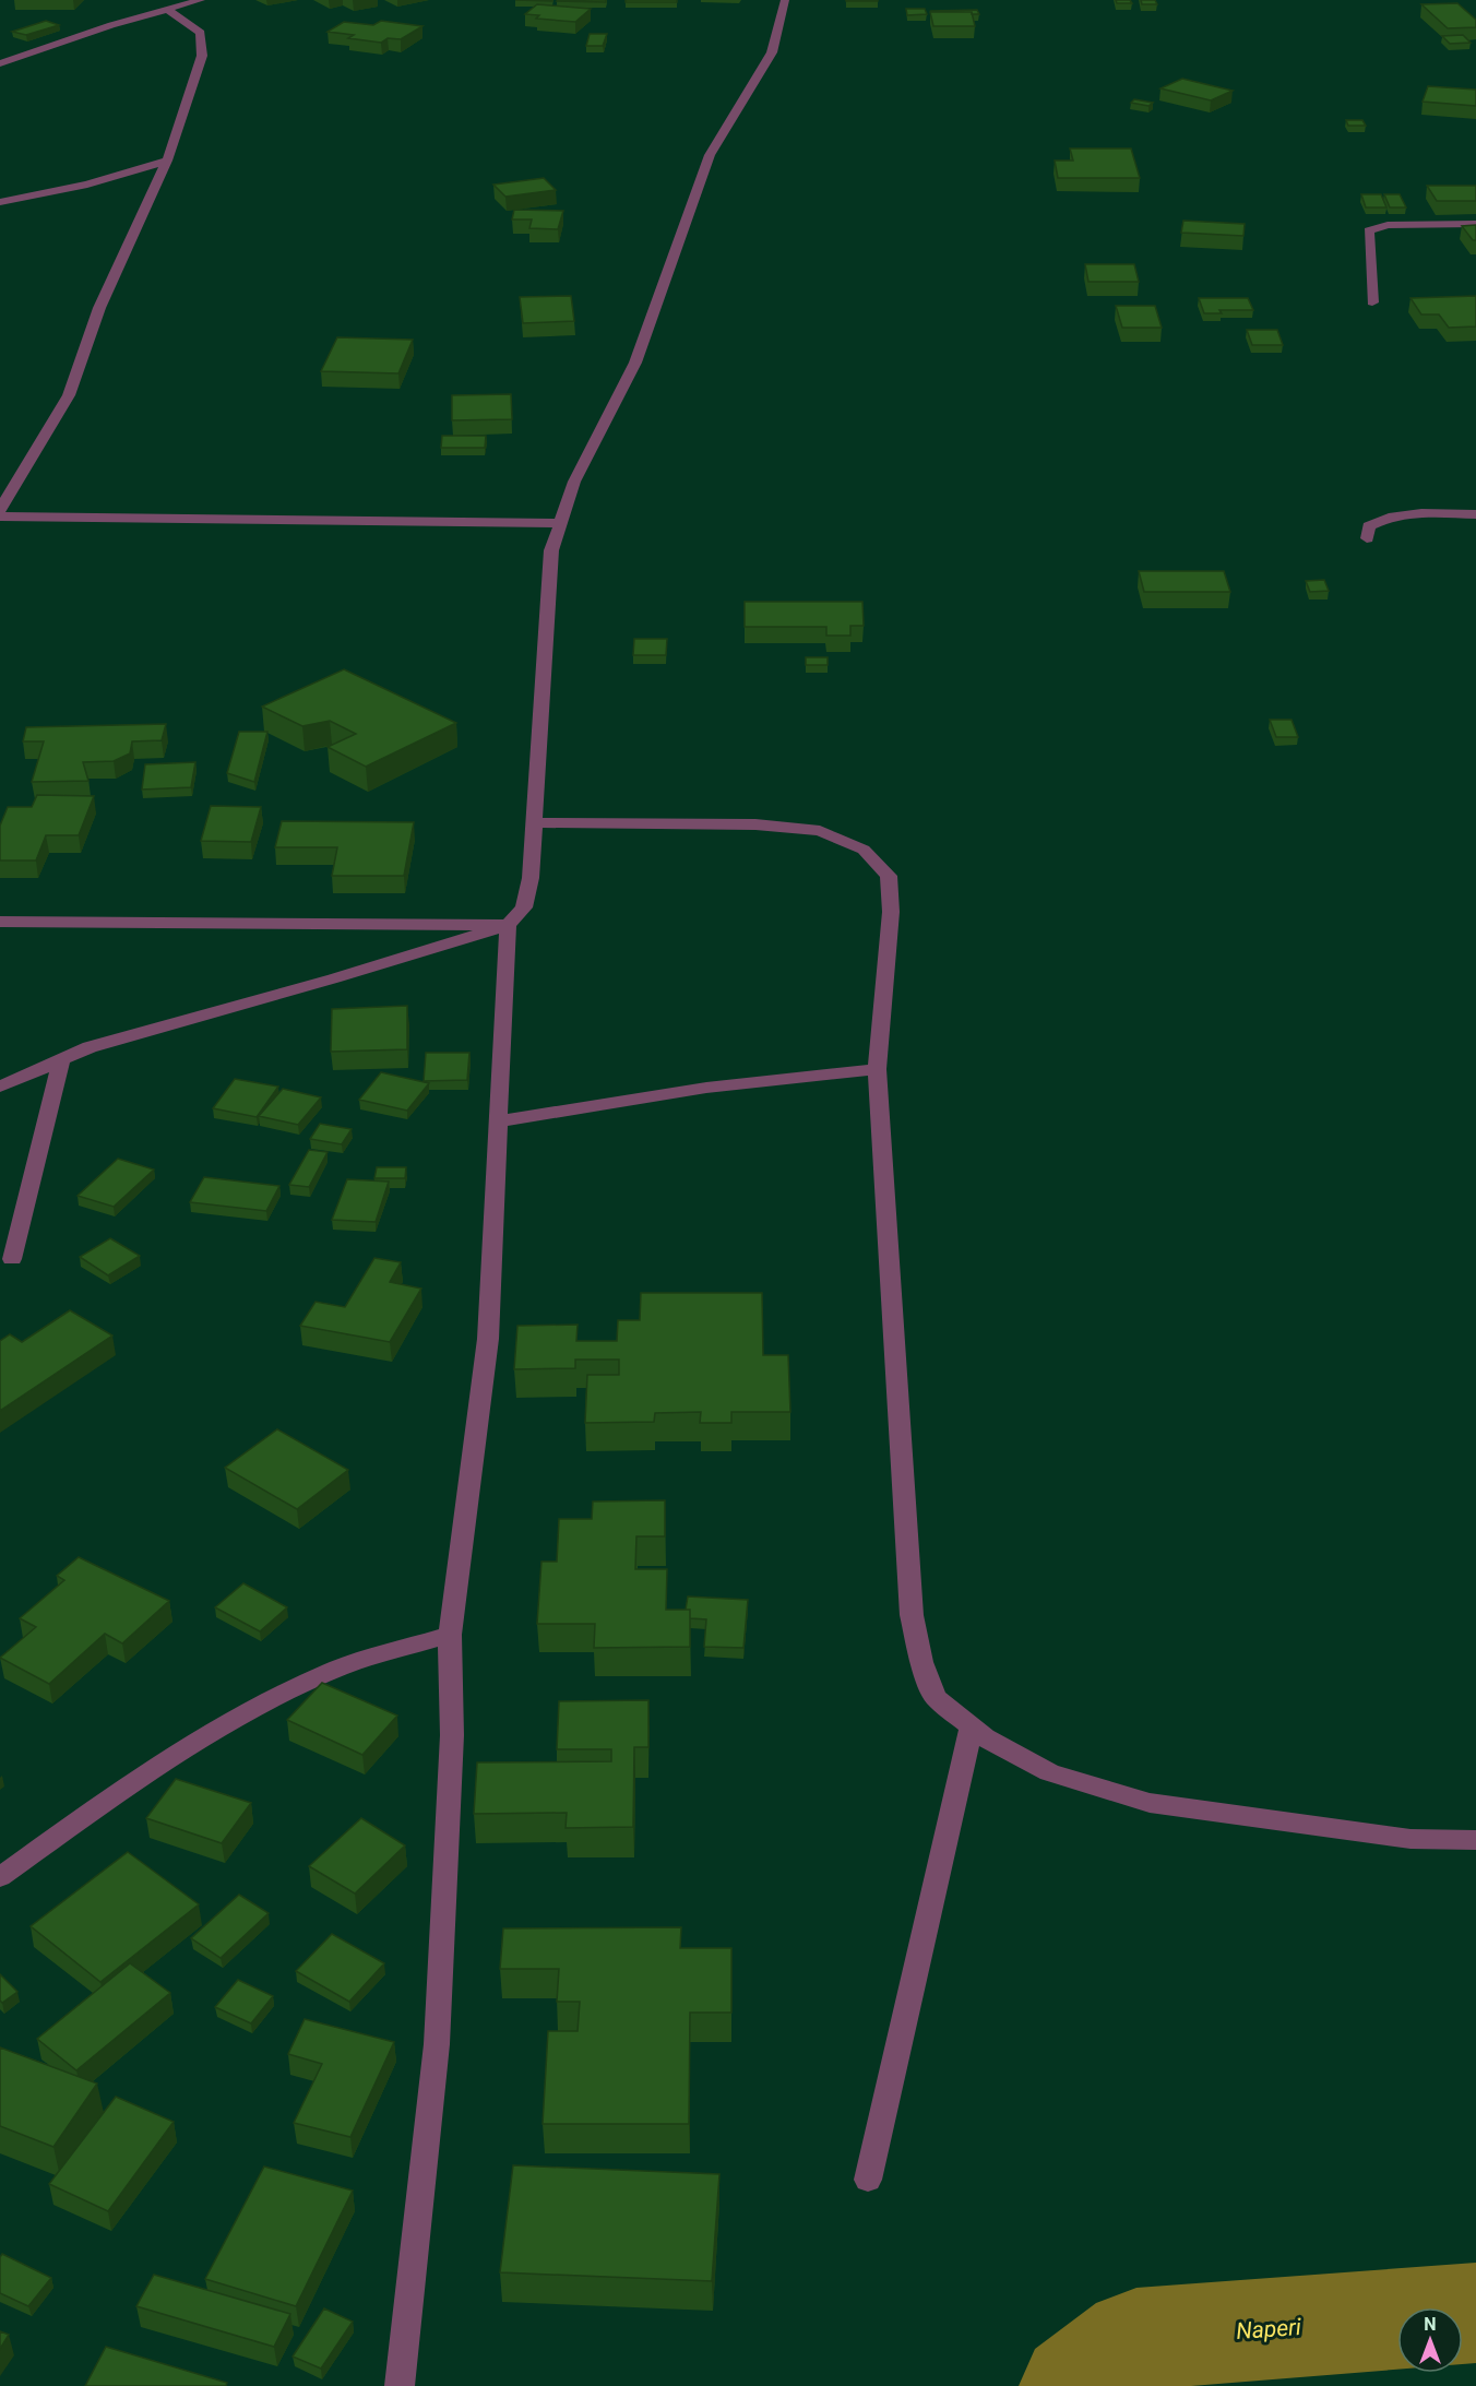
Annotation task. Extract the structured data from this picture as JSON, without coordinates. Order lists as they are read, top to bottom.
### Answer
{
  "water": ["Naperi"],
  "north": "top"
}
